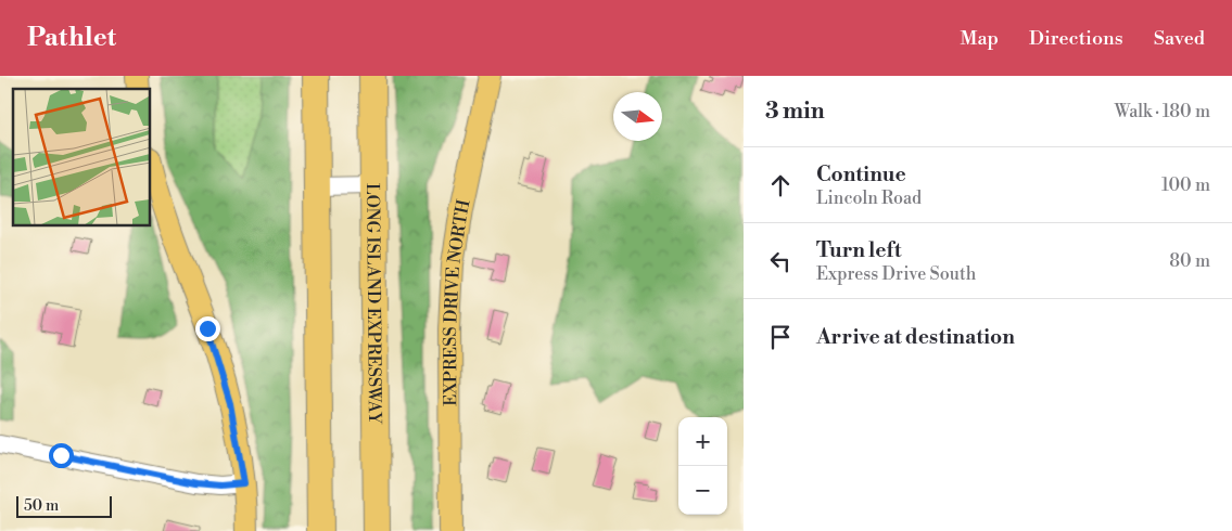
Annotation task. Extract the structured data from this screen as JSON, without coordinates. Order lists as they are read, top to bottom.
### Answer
{
  "streets": {
    "highway": ["LONG ISLAND EXPRESSWAY"],
    "main road": ["EXPRESS DRIVE NORTH"]
  },
  "scale_bar": "50 m",
  "north": "right",
  "page": {
    "header": "Pathlet",
    "nav": ["Map", "Directions", "Saved"],
    "heading": ["3 min", "Walk · 180 m"],
    "list": [
      ["Continue", "Lincoln Road", "100 m"],
      ["Turn left", "Express Drive South", "80 m"],
      "Arrive at destination"
    ],
    "map_buttons": ["+", "−"],
    "scale": "50 m"
  }
}
